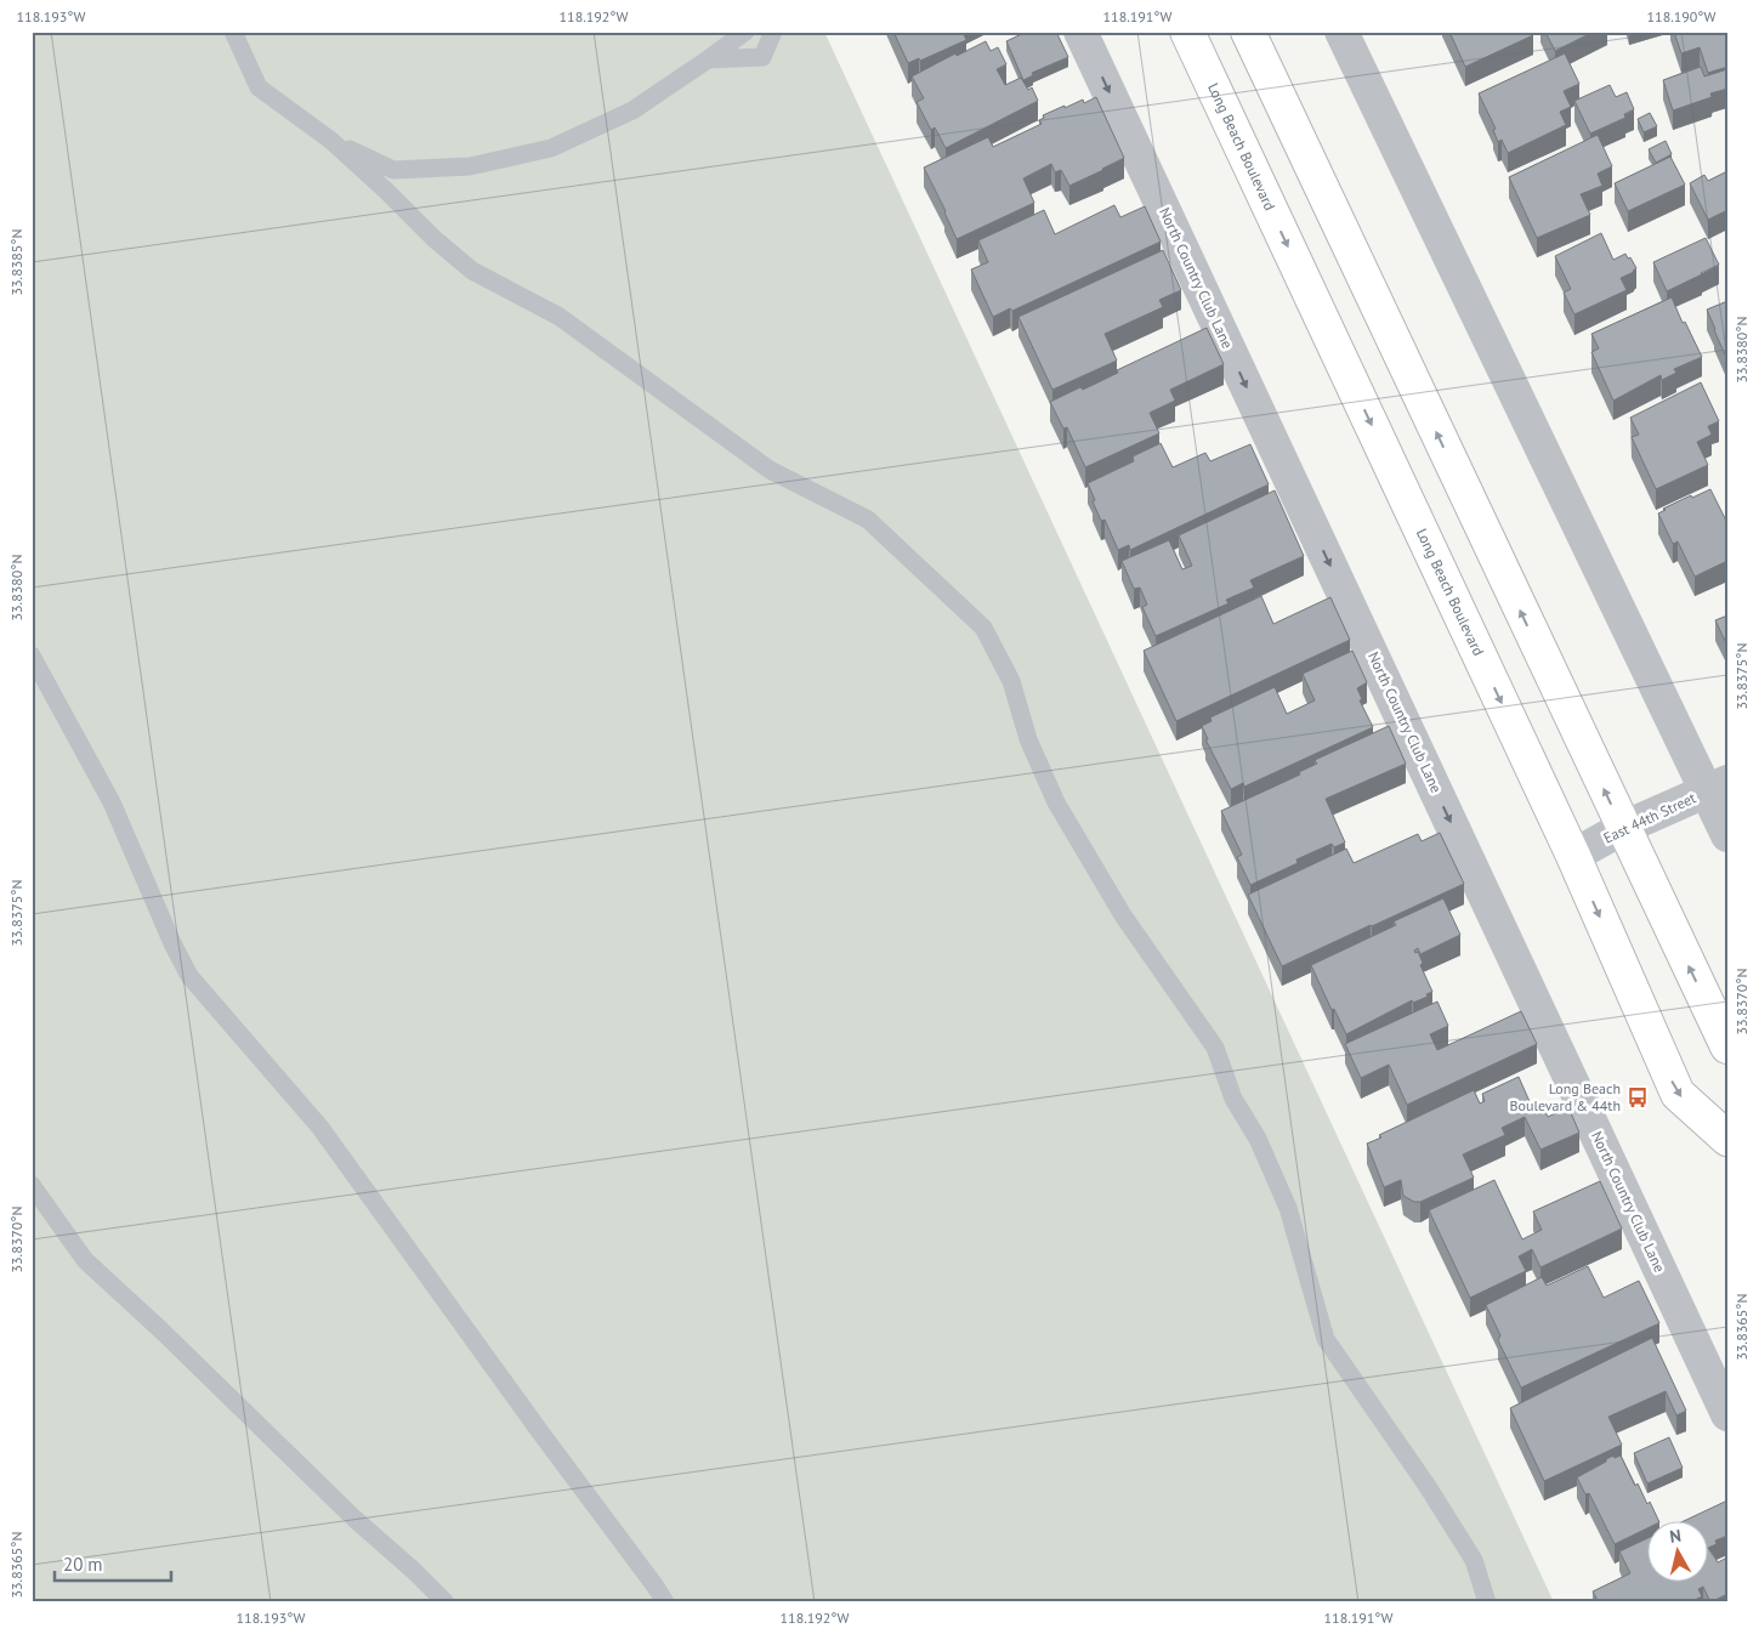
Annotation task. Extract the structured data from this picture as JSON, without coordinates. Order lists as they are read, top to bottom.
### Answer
{
  "streets": {
    "main road": ["Long Beach Boulevard"],
    "street": ["North Country Club Lane", "East 44th Street"]
  },
  "crossings": [
    ["Long Beach Boulevard", "East 44th Street"]
  ],
  "places": {
    "bus stop": ["Long Beach Boulevard & 44th"]
  },
  "scale_bar": "20 m",
  "north": "top",
  "coordinates": [
    "118.193°W",
    "118.192°W",
    "118.191°W",
    "118.190°W",
    "33.8385°N",
    "33.8380°N",
    "33.8375°N",
    "33.8370°N",
    "33.8365°N"
  ]
}
